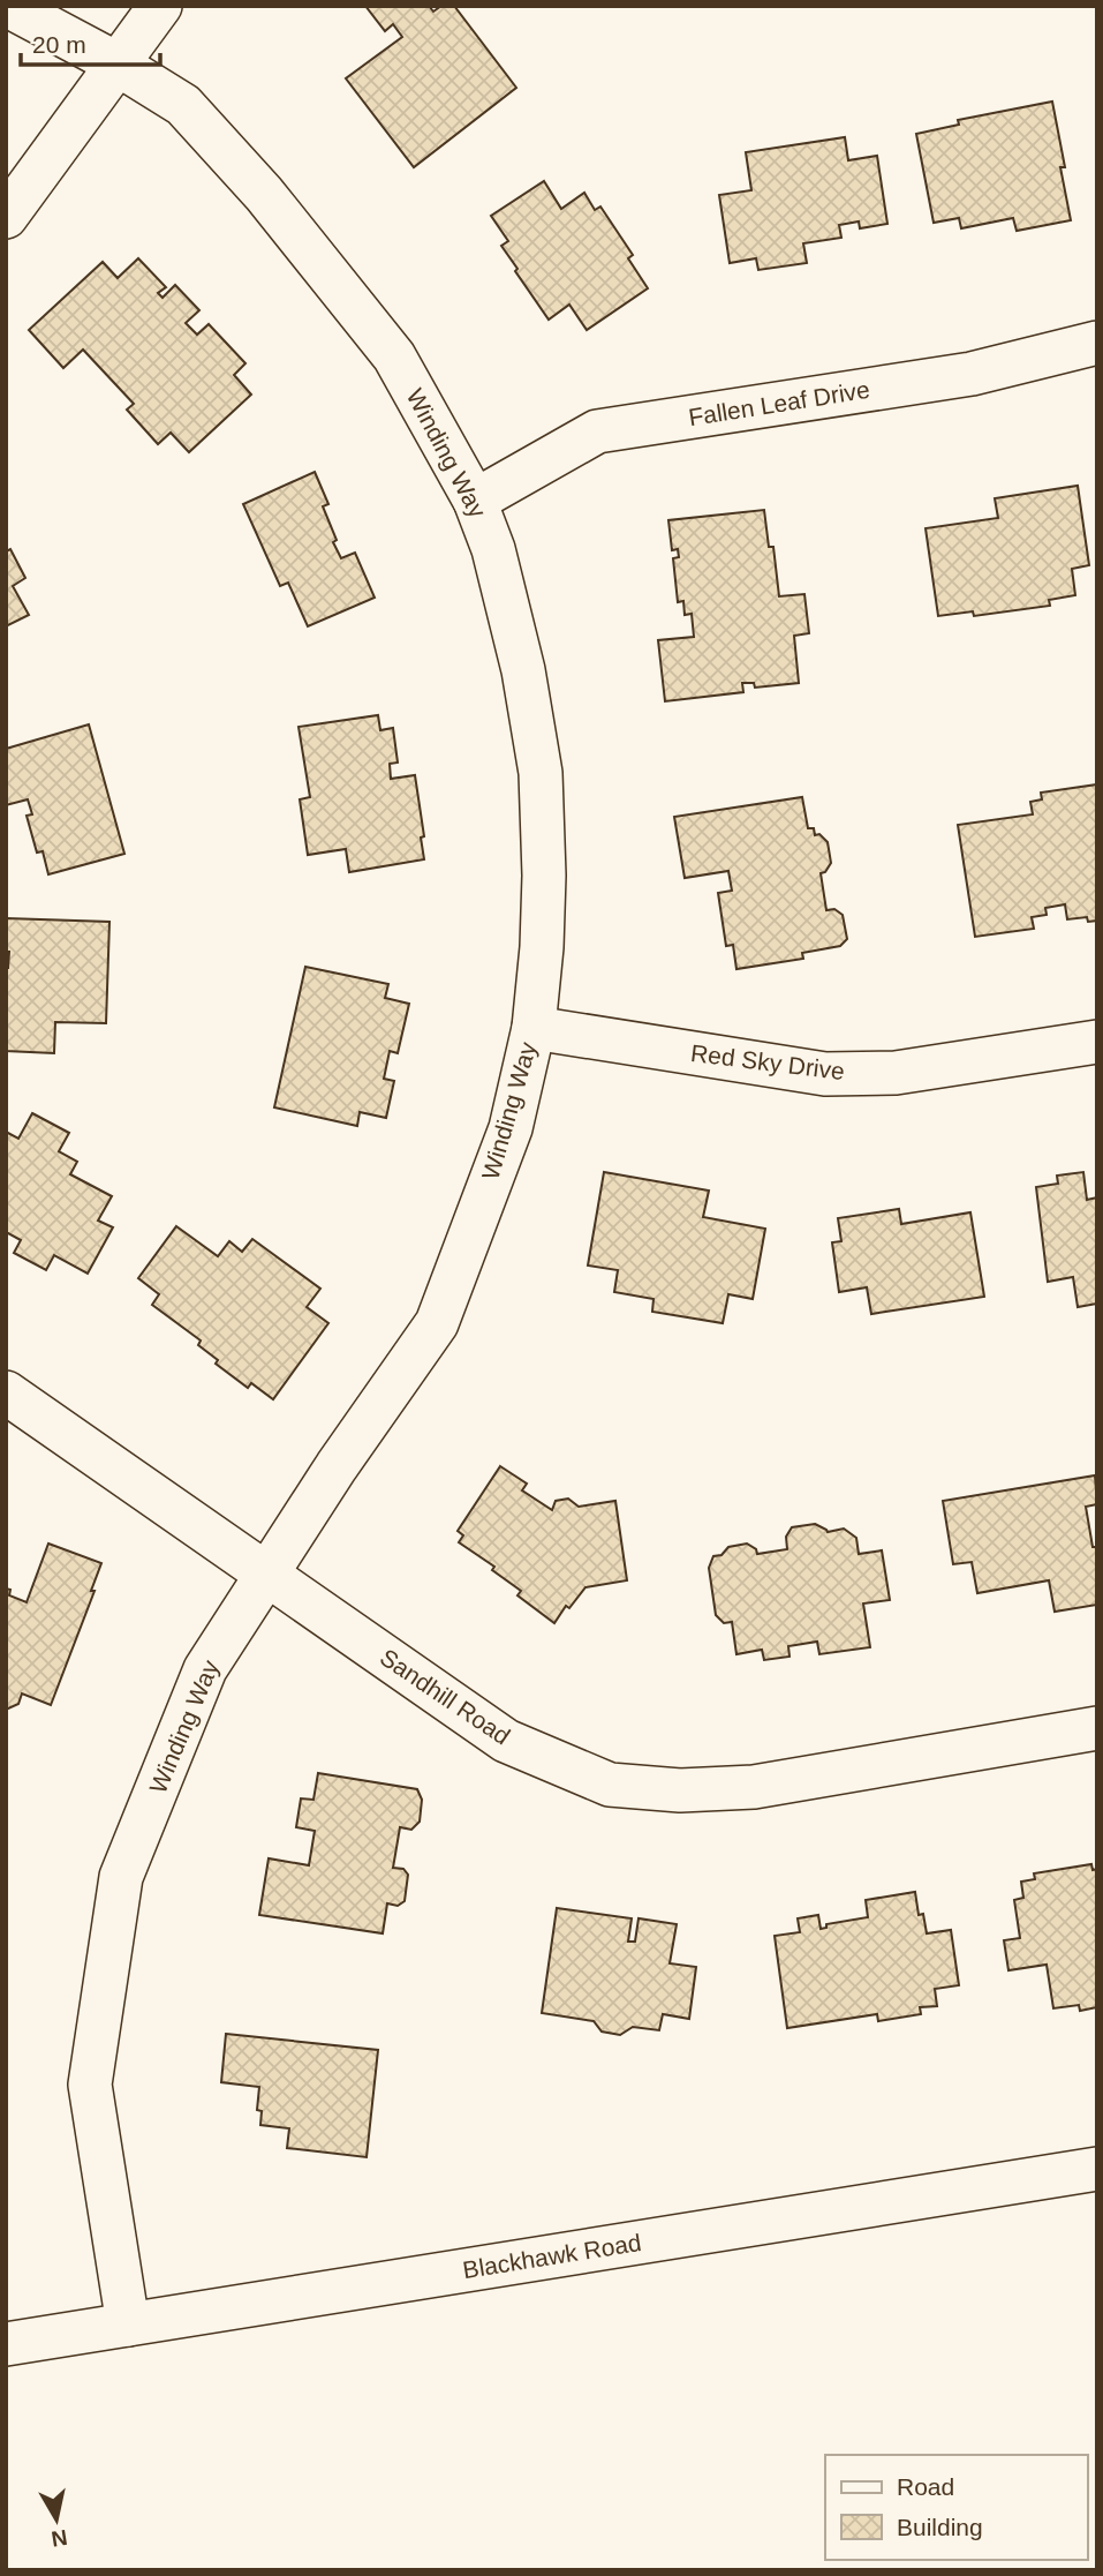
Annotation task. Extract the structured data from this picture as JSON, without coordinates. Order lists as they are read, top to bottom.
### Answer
{
  "streets": {
    "street": [
      "Fallen Leaf Drive",
      "Winding Way",
      "Red Sky Drive",
      "Sandhill Road",
      "Blackhawk Road"
    ]
  },
  "crossings": [
    ["Fallen Leaf Drive", "Winding Way"],
    ["Winding Way", "Red Sky Drive"],
    ["Winding Way", "Sandhill Road"],
    ["Winding Way", "Blackhawk Road"]
  ],
  "legend": ["Road", "Building"],
  "scale_bar": "20 m",
  "north": "bottom"
}
